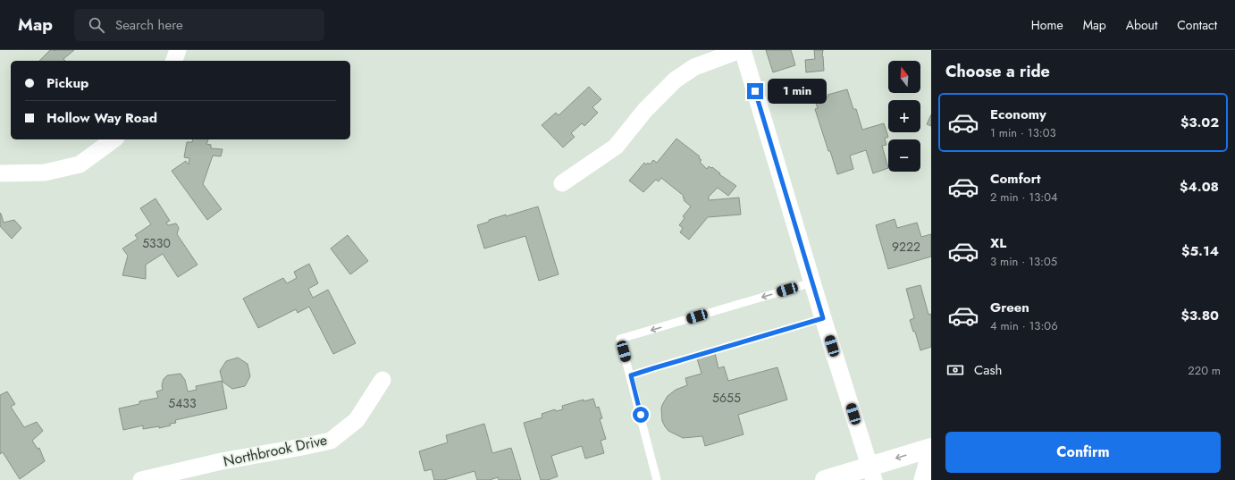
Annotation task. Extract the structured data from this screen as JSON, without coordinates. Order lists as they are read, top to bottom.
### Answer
{
  "streets": {
    "street": ["Northbrook Drive"]
  },
  "house_numbers": [
    "5330",
    "9222",
    "5655",
    "5433"
  ],
  "north": "top",
  "page": {
    "header": "Map",
    "search": "Search here",
    "nav": [
      "Home",
      "Map",
      "About",
      "Contact"
    ],
    "heading": "Choose a ride",
    "map_buttons": ["+", "−"],
    "banner": ["Pickup", "Hollow Way Road"],
    "bubble": "1 min",
    "list": [
      {
        "name": "Economy",
        "note": "1 min · 13:03",
        "value": "$3.02"
      },
      {
        "name": "Comfort",
        "note": "2 min · 13:04",
        "value": "$4.08"
      },
      {
        "name": "XL",
        "note": "3 min · 13:05",
        "value": "$5.14"
      },
      {
        "name": "Green",
        "note": "4 min · 13:06",
        "value": "$3.80"
      }
    ],
    "pay": ["Cash", "220 m"],
    "buttons": "Confirm"
  }
}
